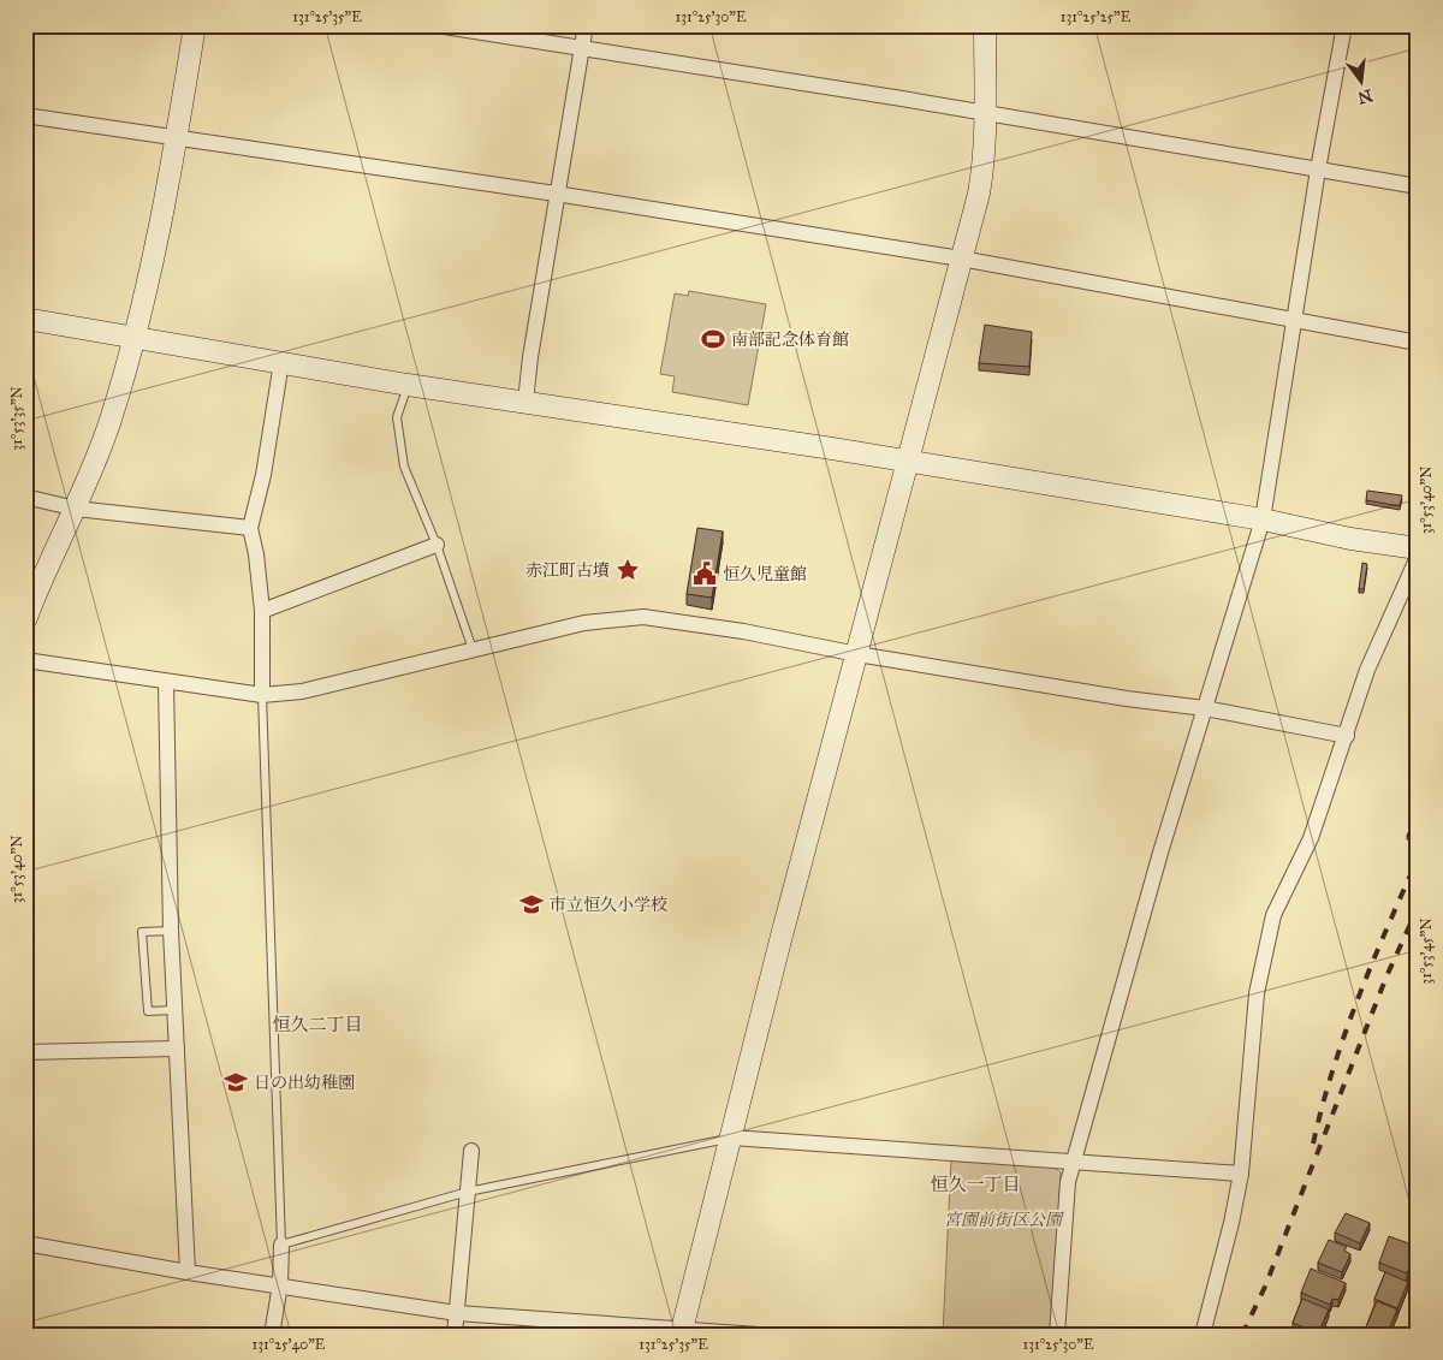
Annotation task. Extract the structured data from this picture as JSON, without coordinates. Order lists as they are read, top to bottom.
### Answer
{
  "districts": ["恒久二丁目", "恒久一丁目"],
  "parks": ["宮園前街区公園"],
  "places": {
    "sports": ["南部記念体育館"],
    "place": ["赤江町古墳"],
    "public building": ["恒久児童館"],
    "school or university": ["市立恒久小学校", "日の出幼稚園"]
  },
  "north": "bottom",
  "coordinates": [
    "131°25'35\"E",
    "131°25'30\"E",
    "131°25'25\"E",
    "31°53'35\"N",
    "31°53'40\"N",
    "31°53'45\"N",
    "131°25'40\"E"
  ]
}
